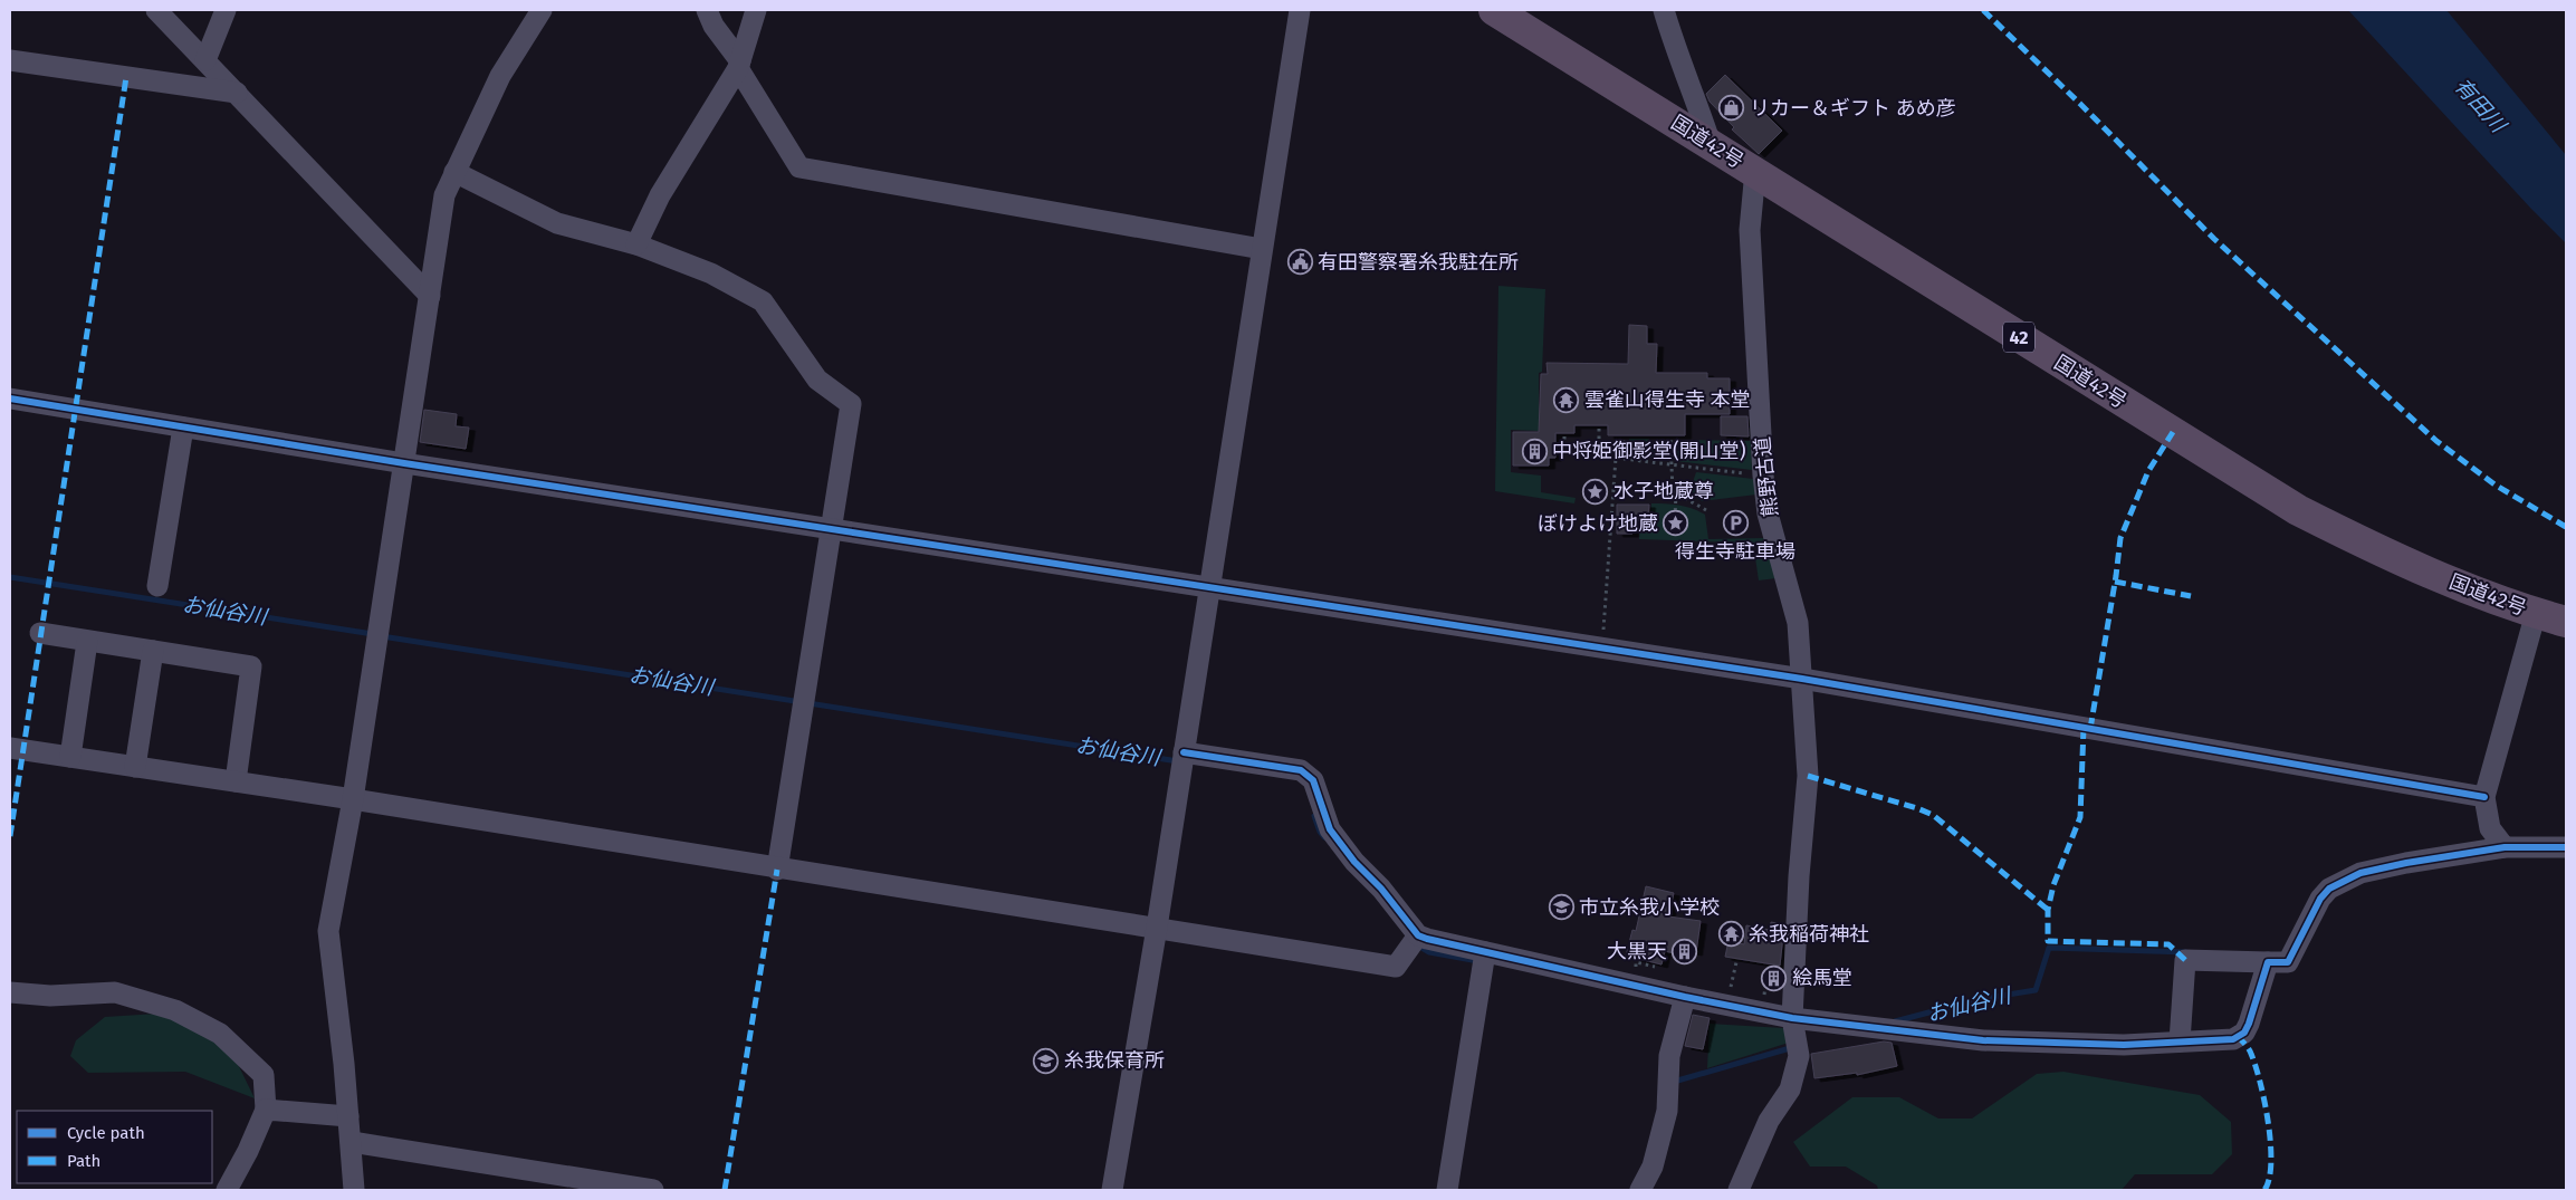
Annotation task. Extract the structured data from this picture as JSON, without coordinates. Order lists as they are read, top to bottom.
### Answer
{
  "streets": {
    "highway": ["国道42号", "42"],
    "street": ["熊野古道"]
  },
  "crossings": [
    ["国道42号", "熊野古道"]
  ],
  "water": ["有田川", "お仙谷川"],
  "places": {
    "shop": ["リカー＆ギフト あめ彦"],
    "public building": ["有田警察署糸我駐在所"],
    "temple": ["雲雀山得生寺 本堂", "糸我稲荷神社"],
    "building": ["中将姫御影堂(開山堂)", "大黒天", "絵馬堂"],
    "place": ["水子地蔵尊", "ぼけよけ地蔵"],
    "parking": ["得生寺駐車場"],
    "school or university": ["市立糸我小学校", "糸我保育所"]
  },
  "legend": ["Cycle path", "Path"]
}
